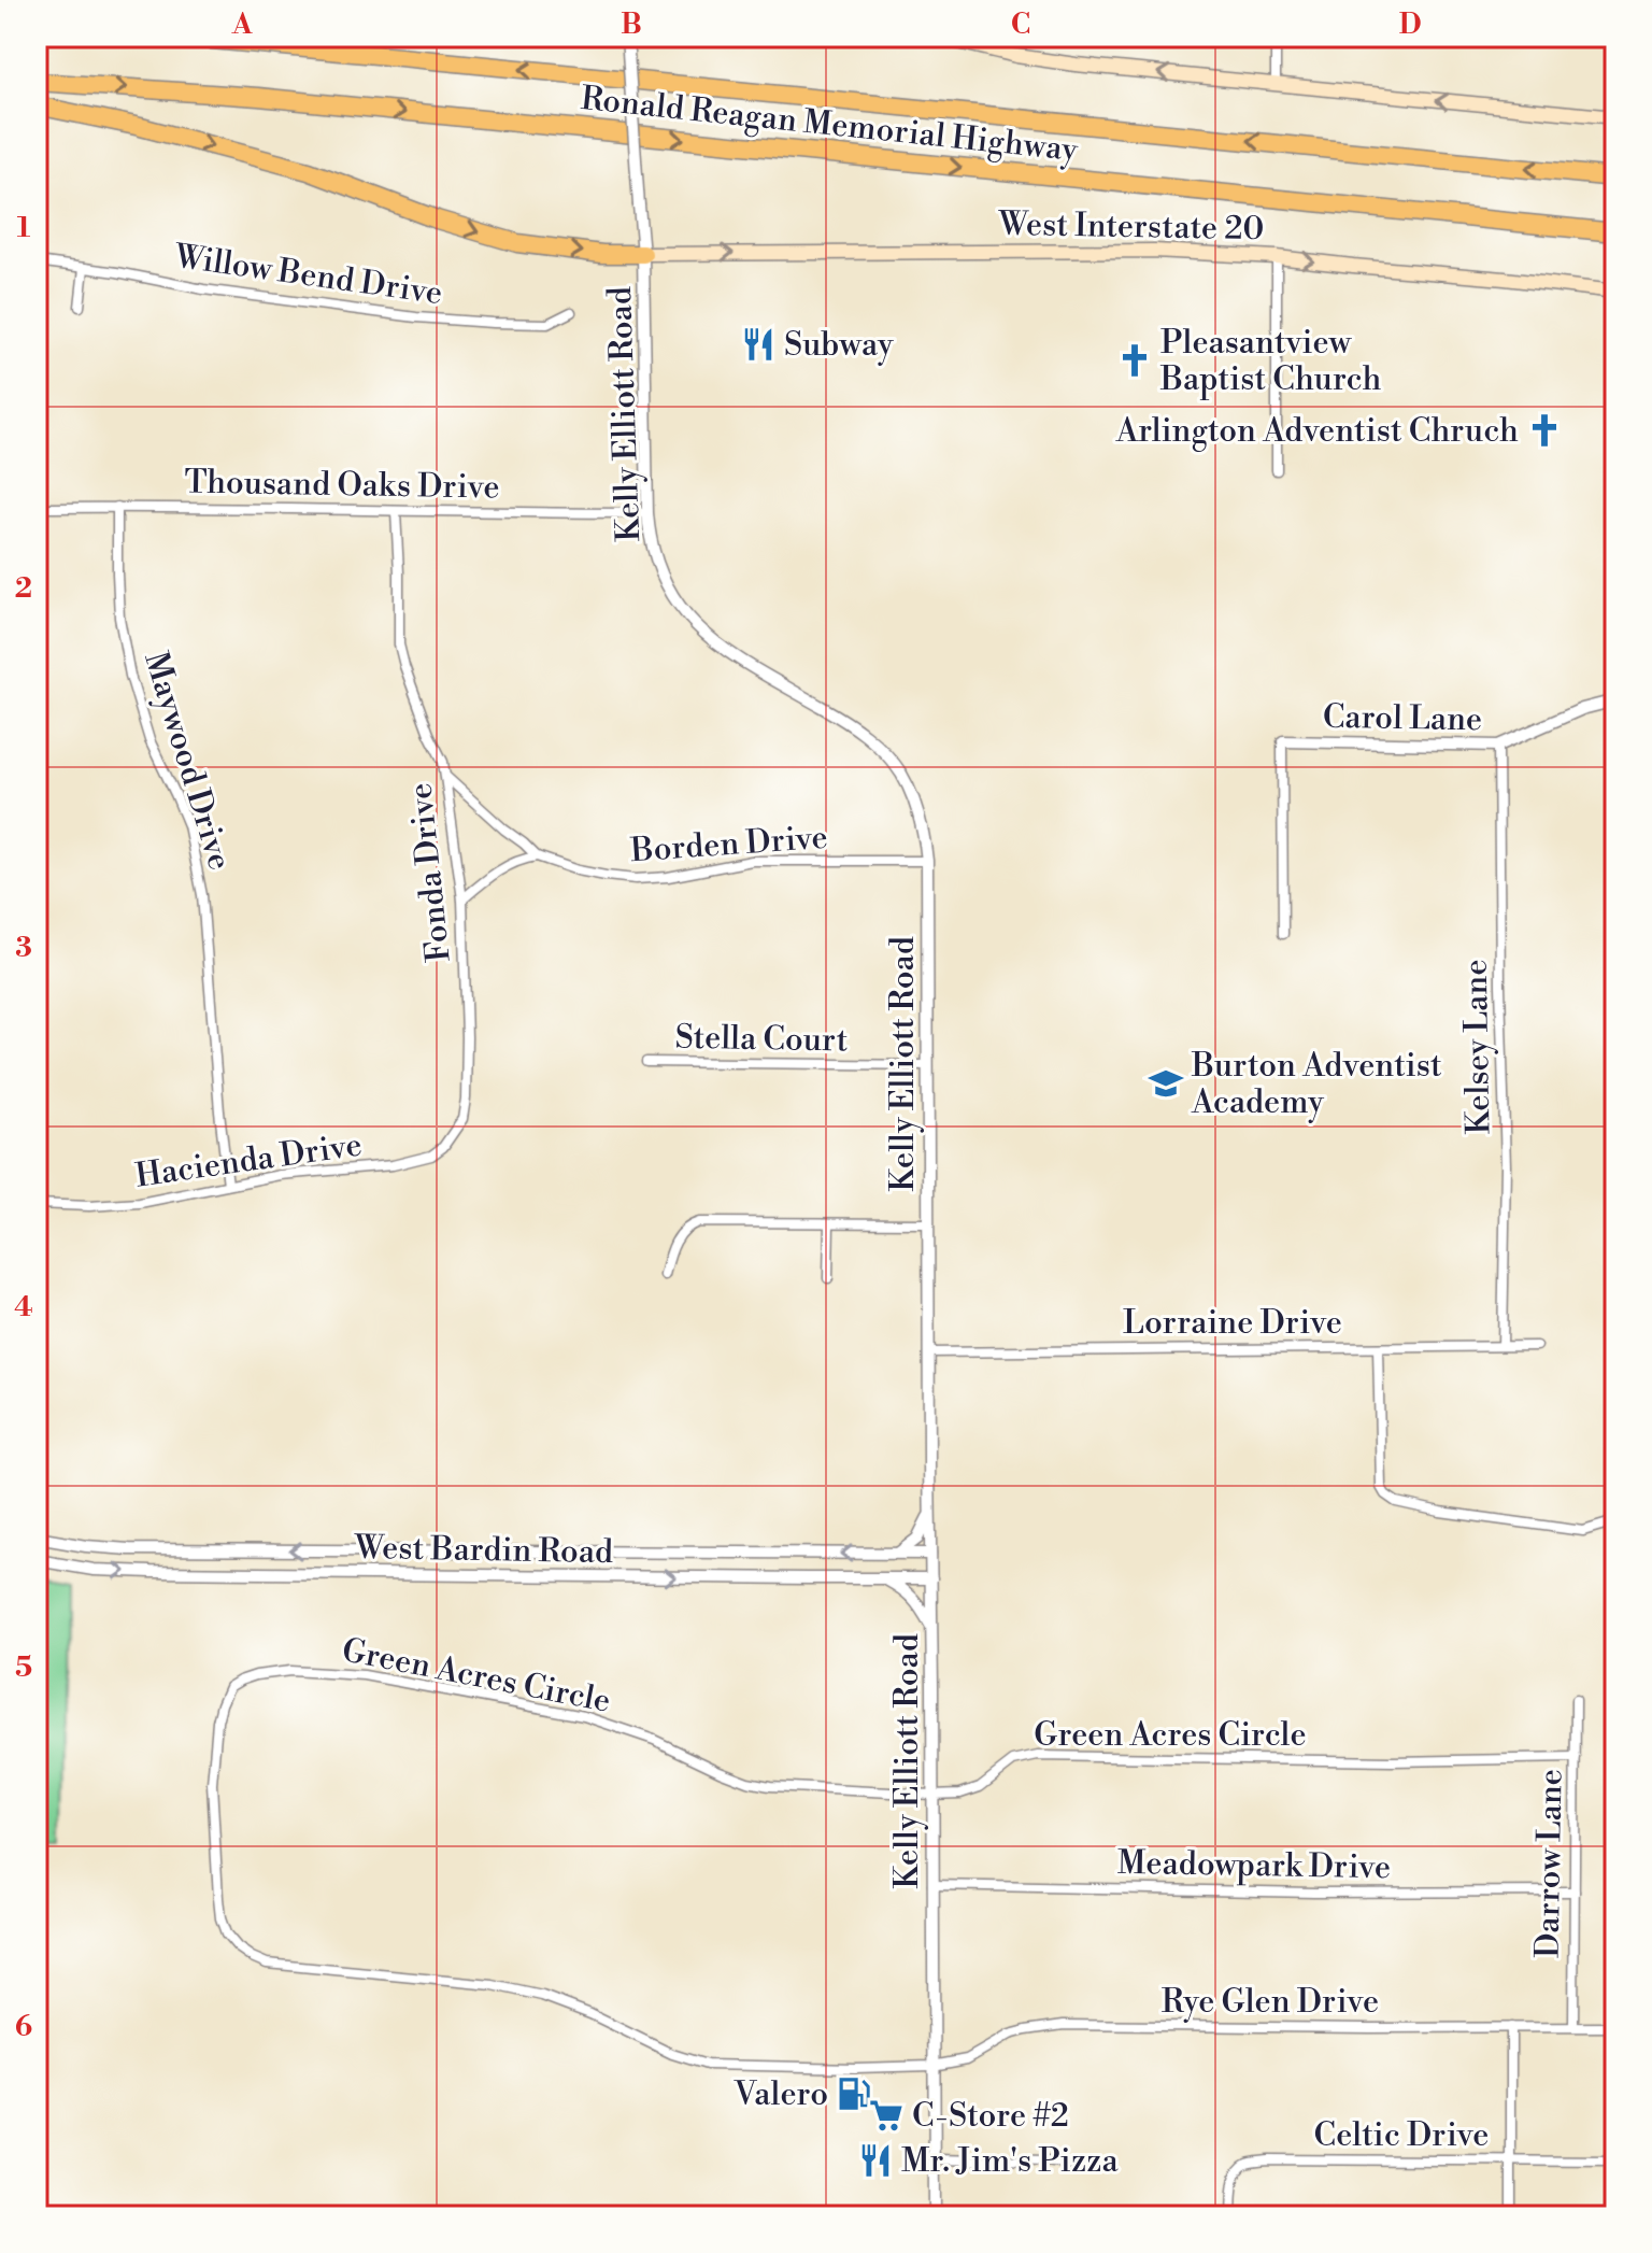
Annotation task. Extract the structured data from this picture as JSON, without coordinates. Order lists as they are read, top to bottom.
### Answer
{
  "streets": {
    "highway": ["Ronald Reagan Memorial Highway"],
    "main road": ["West Interstate 20"],
    "street": [
      "Willow Bend Drive",
      "Kelly Elliott Road",
      "Thousand Oaks Drive",
      "Carol Lane",
      "Maywood Drive",
      "Borden Drive",
      "Fonda Drive",
      "Stella Court",
      "Kelsey Lane",
      "Hacienda Drive",
      "Lorraine Drive",
      "West Bardin Road",
      "Green Acres Circle",
      "Darrow Lane",
      "Meadowpark Drive",
      "Rye Glen Drive",
      "Celtic Drive"
    ]
  },
  "crossings": [
    ["West Interstate 20", "Kelly Elliott Road"],
    ["Kelly Elliott Road", "Thousand Oaks Drive"],
    ["Kelly Elliott Road", "Borden Drive"],
    ["Kelly Elliott Road", "Stella Court"],
    ["Kelly Elliott Road", "Lorraine Drive"],
    ["Kelly Elliott Road", "West Bardin Road"],
    ["Kelly Elliott Road", "Green Acres Circle"],
    ["Kelly Elliott Road", "Meadowpark Drive"],
    ["Kelly Elliott Road", "Rye Glen Drive"],
    ["Thousand Oaks Drive", "Maywood Drive"],
    ["Thousand Oaks Drive", "Fonda Drive"],
    ["Carol Lane", "Kelsey Lane"],
    ["Maywood Drive", "Hacienda Drive"],
    ["Borden Drive", "Fonda Drive"],
    ["Fonda Drive", "Hacienda Drive"],
    ["Kelsey Lane", "Lorraine Drive"],
    ["Green Acres Circle", "Darrow Lane"],
    ["Green Acres Circle", "Rye Glen Drive"],
    ["Darrow Lane", "Meadowpark Drive"],
    ["Darrow Lane", "Rye Glen Drive"]
  ],
  "one_way": ["West Interstate 20"],
  "places": {
    "restaurant": ["Subway", "Mr. Jim's Pizza"],
    "church": ["Pleasantview Baptist Church", "Arlington Adventist Chruch"],
    "school or university": ["Burton Adventist Academy"],
    "fuel station": ["Valero"],
    "supermarket": ["C-Store #2"]
  },
  "grid": {
    "columns": [
      "A",
      "B",
      "C",
      "D"
    ],
    "rows": [
      "1",
      "2",
      "3",
      "4",
      "5",
      "6"
    ]
  }
}
